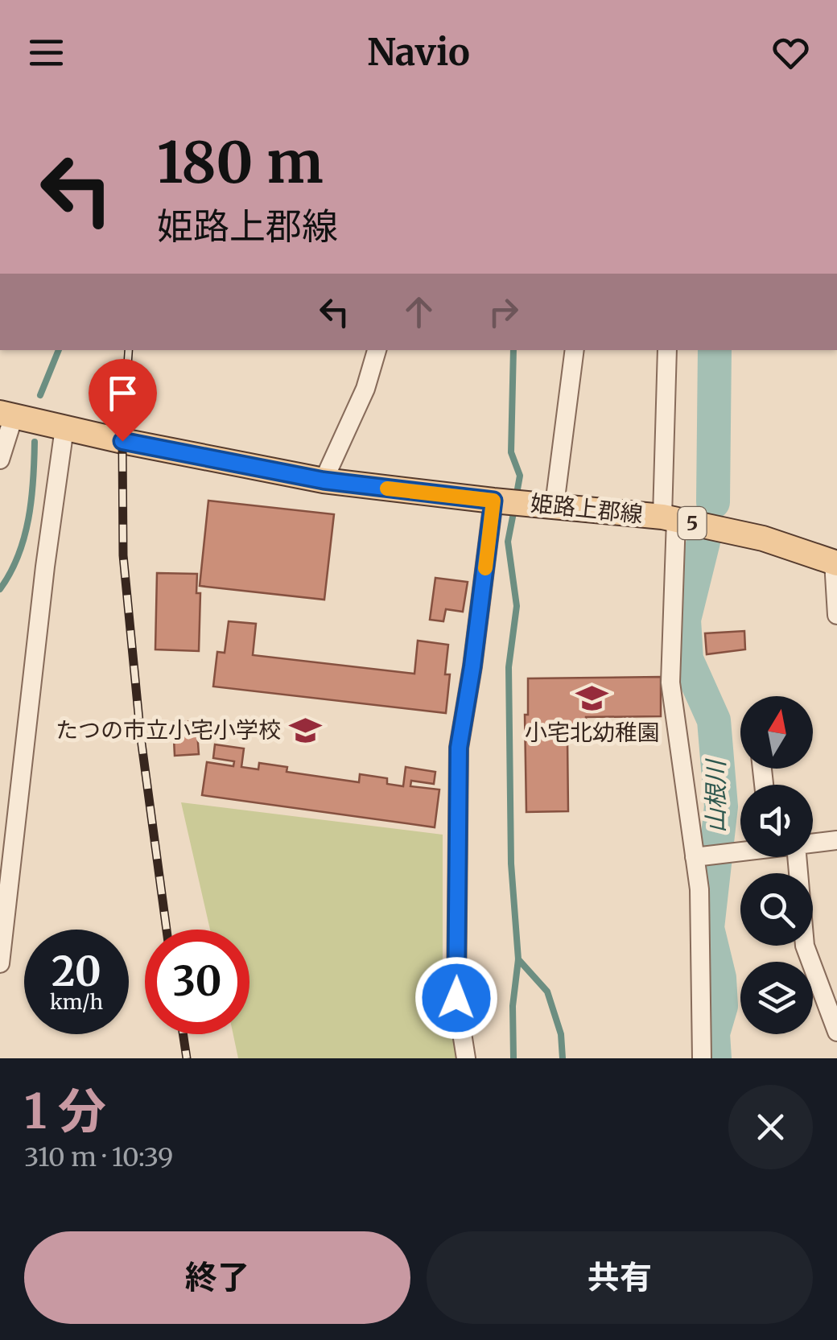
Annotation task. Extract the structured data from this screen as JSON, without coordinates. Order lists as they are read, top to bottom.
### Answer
{
  "streets": {
    "main road": ["姫路上郡線", "5"]
  },
  "water": ["山根川"],
  "places": {
    "school or university": ["小宅北幼稚園", "たつの市立小宅小学校"]
  },
  "north": "top",
  "page": {
    "header": "Navio",
    "turn": ["180 m", "姫路上郡線"],
    "speed": "20 km/h",
    "limit": "30",
    "heading": ["1 分", "310 m · 10:39"],
    "buttons": ["終了", "共有"]
  }
}
